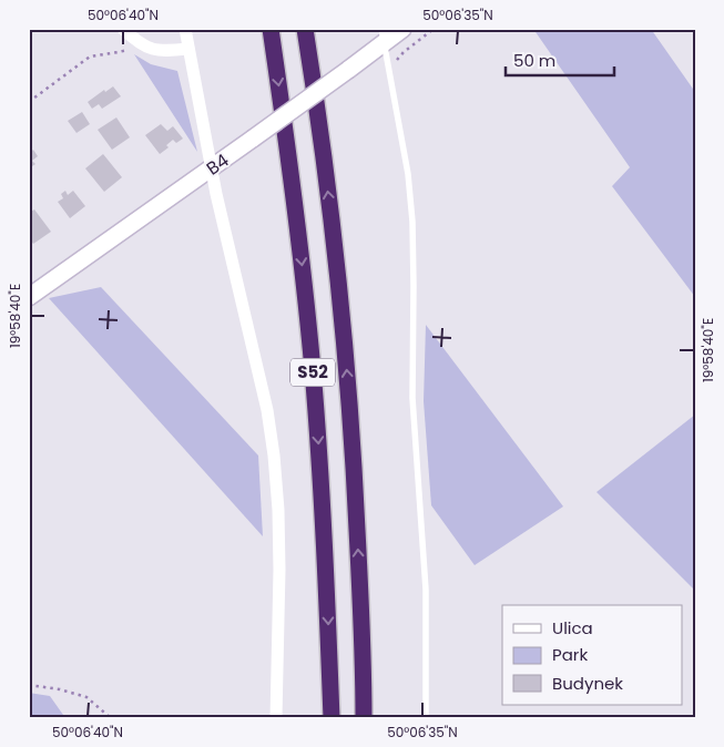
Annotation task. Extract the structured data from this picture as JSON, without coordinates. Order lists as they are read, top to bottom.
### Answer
{
  "streets": {
    "highway": ["S52"],
    "street": ["B4"]
  },
  "legend": ["Ulica", "Park", "Budynek"],
  "scale_bar": "50 m",
  "coordinates": ["50°06'40\"N", "50°06'35\"N", "19°58'40\"E"]
}
